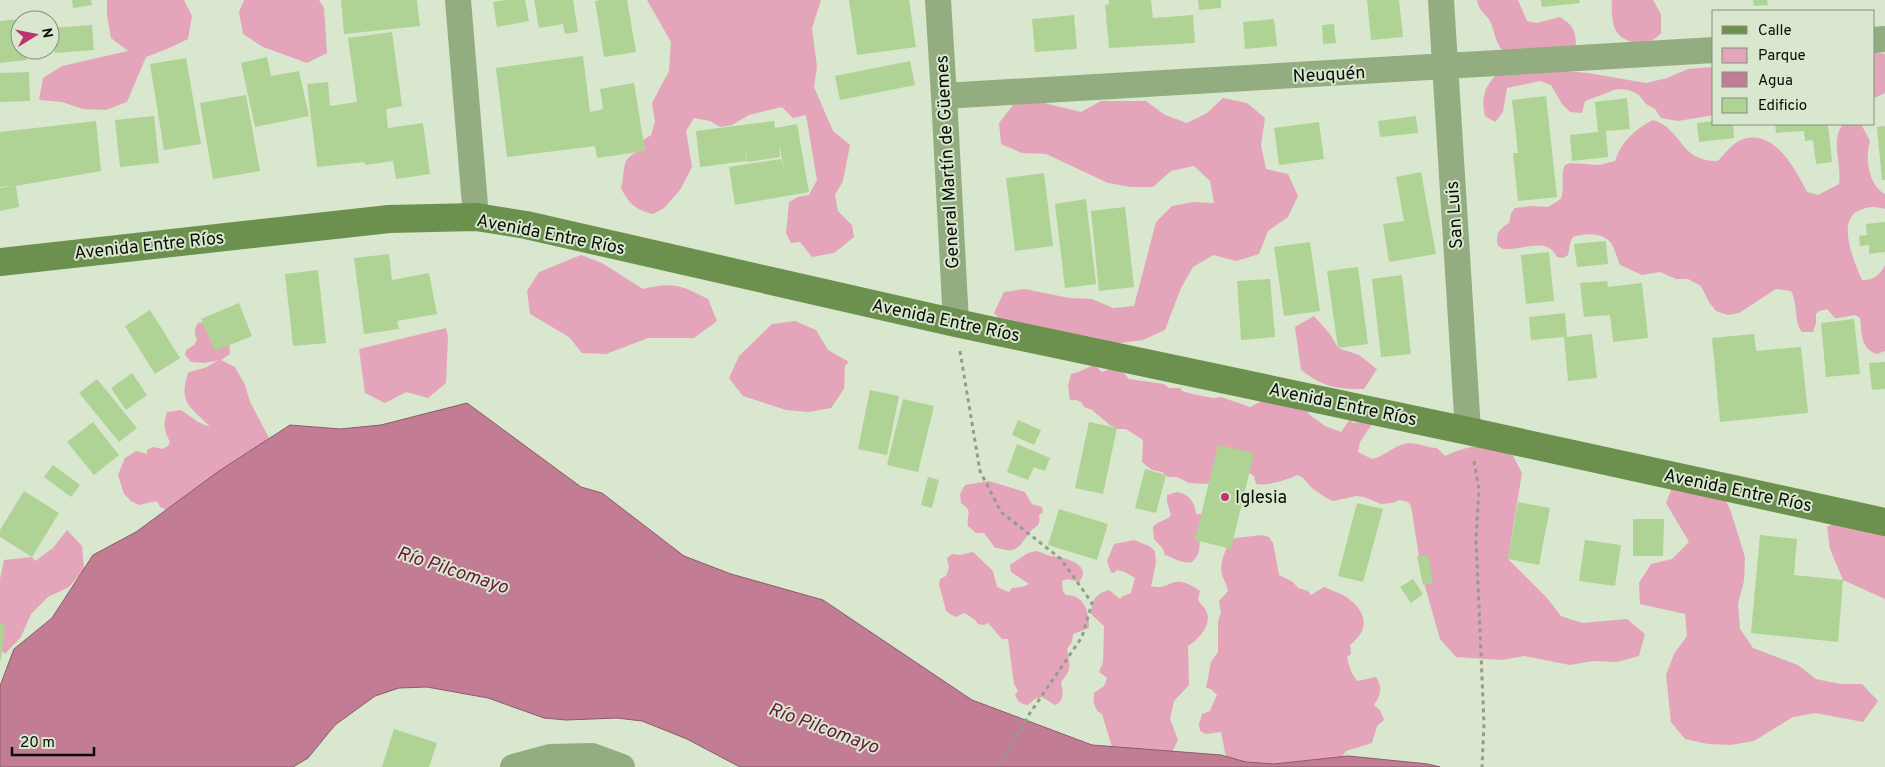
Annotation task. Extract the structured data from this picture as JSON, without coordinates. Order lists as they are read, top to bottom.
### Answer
{
  "streets": {
    "street": [
      "Neuquén",
      "General Martín de Güemes",
      "San Luis",
      "Avenida Entre Ríos"
    ]
  },
  "crossings": [
    ["Neuquén", "General Martín de Güemes"],
    ["Neuquén", "San Luis"],
    ["General Martín de Güemes", "Avenida Entre Ríos"],
    ["San Luis", "Avenida Entre Ríos"]
  ],
  "water": ["Río Pilcomayo"],
  "places": ["Iglesia"],
  "legend": [
    "Calle",
    "Parque",
    "Agua",
    "Edificio"
  ],
  "scale_bar": "20 m",
  "north": "right"
}
